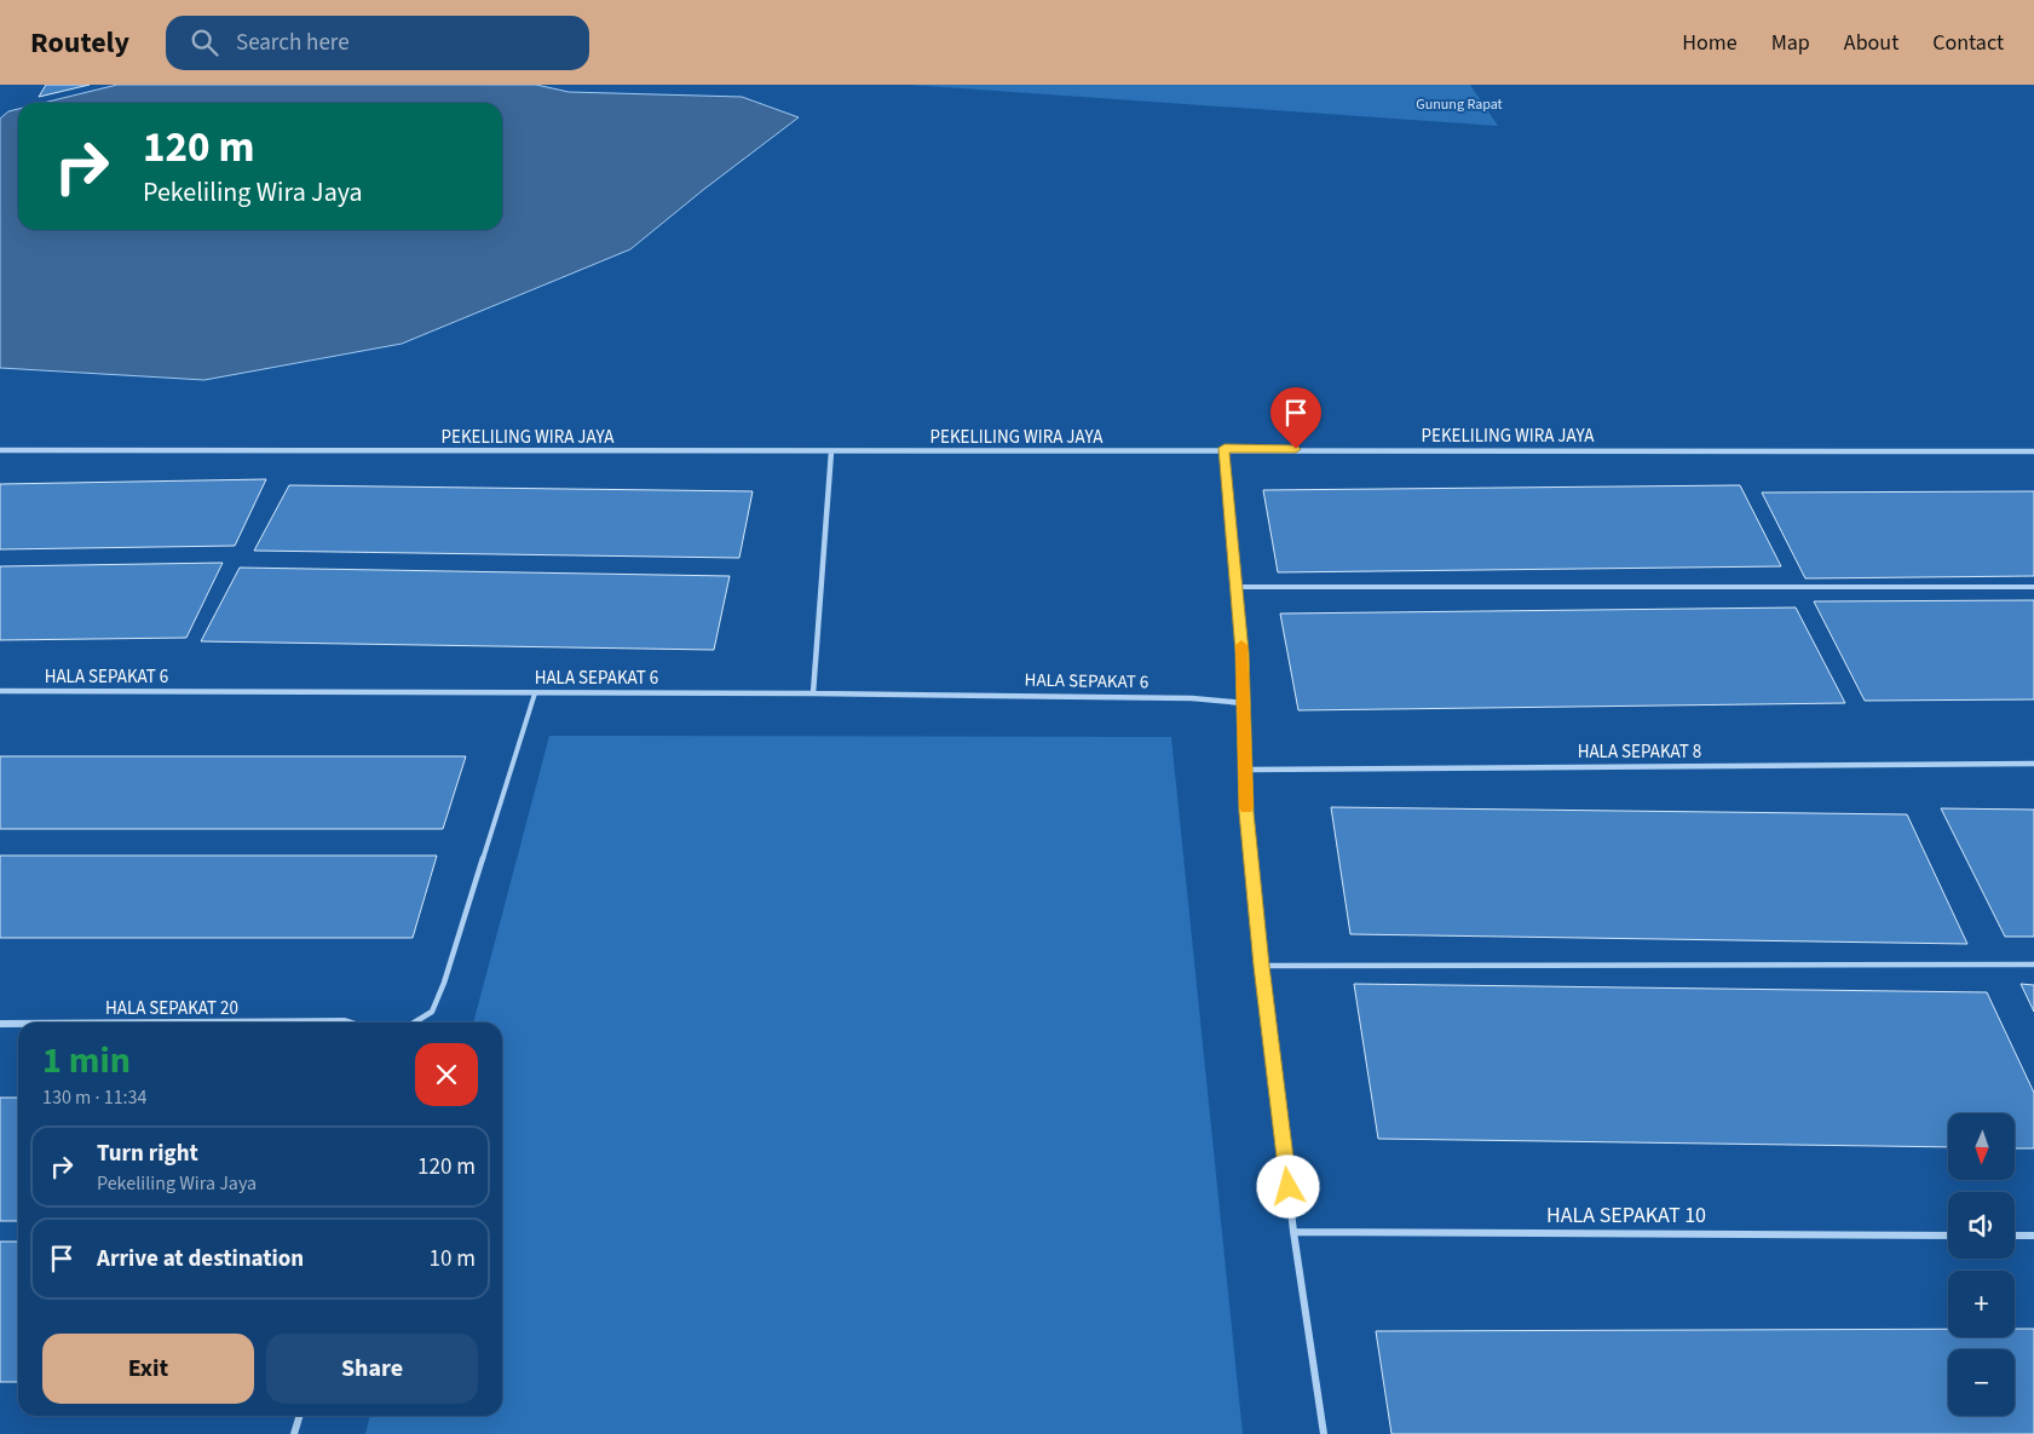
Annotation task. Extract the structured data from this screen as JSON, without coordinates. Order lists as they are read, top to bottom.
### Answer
{
  "streets": {
    "street": [
      "PEKELILING WIRA JAYA",
      "HALA SEPAKAT 6",
      "HALA SEPAKAT 8",
      "HALA SEPAKAT 20",
      "HALA SEPAKAT 10"
    ]
  },
  "parks": ["Gunung Rapat"],
  "north": "bottom",
  "page": {
    "header": "Routely",
    "search": "Search here",
    "nav": [
      "Home",
      "Map",
      "About",
      "Contact"
    ],
    "turn": ["120 m", "Pekeliling Wira Jaya"],
    "heading": ["1 min", "130 m · 11:34"],
    "map_buttons": ["+", "−"],
    "list": [
      {
        "name": "Turn right",
        "note": "Pekeliling Wira Jaya",
        "value": "120 m"
      },
      {
        "name": "Arrive at destination",
        "value": "10 m"
      }
    ],
    "buttons": ["Exit", "Share"]
  }
}
